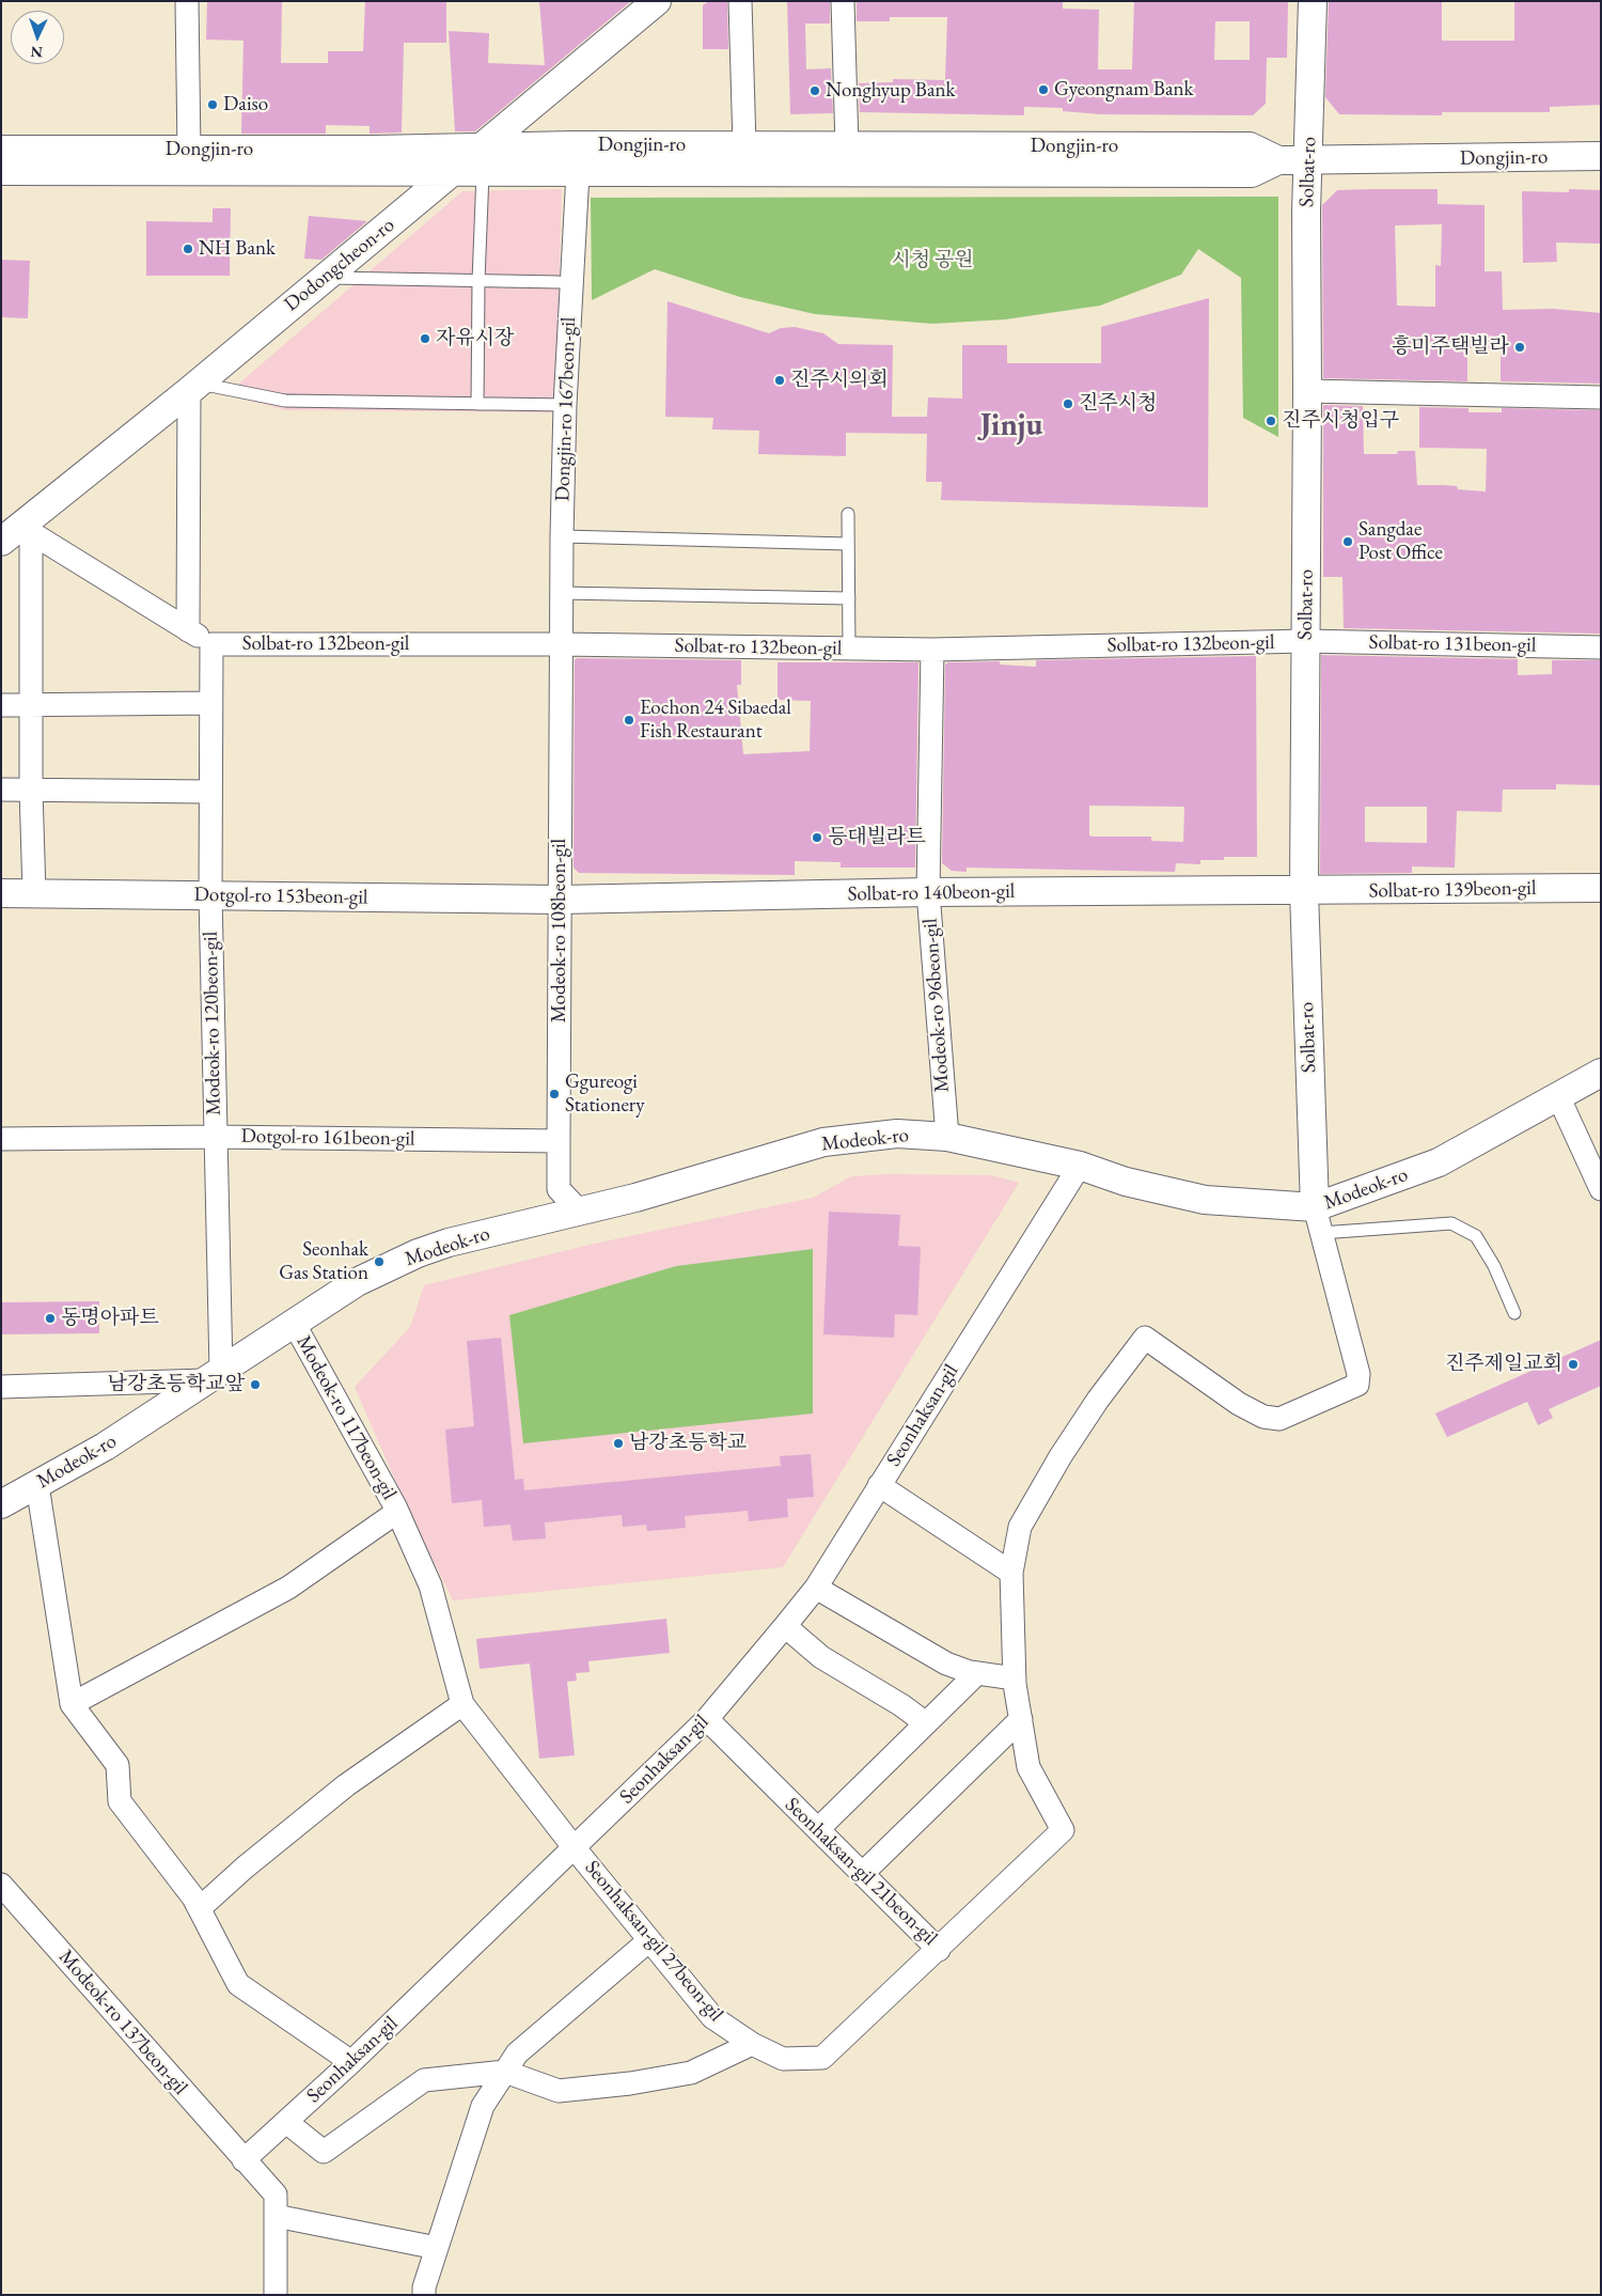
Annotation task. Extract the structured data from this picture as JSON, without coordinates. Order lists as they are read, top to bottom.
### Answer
{
  "streets": {
    "street": [
      "Dongjin-ro",
      "Solbat-ro",
      "Dodongcheon-ro",
      "Dongjin-ro 167beon-gil",
      "Solbat-ro 132beon-gil",
      "Solbat-ro 131beon-gil",
      "Solbat-ro 139beon-gil",
      "Solbat-ro 140beon-gil",
      "Dotgol-ro 153beon-gil",
      "Modeok-ro 108beon-gil",
      "Modeok-ro 96beon-gil",
      "Modeok-ro 120beon-gil",
      "Dotgol-ro 161beon-gil",
      "Modeok-ro",
      "Seonhaksan-gil",
      "Modeok-ro 117beon-gil",
      "Seonhaksan-gil 21beon-gil",
      "Seonhaksan-gil 27beon-gil",
      "Modeok-ro 137beon-gil"
    ]
  },
  "crossings": [
    ["Dongjin-ro", "Solbat-ro"],
    ["Dongjin-ro", "Dodongcheon-ro"],
    ["Dongjin-ro", "Dongjin-ro 167beon-gil"],
    ["Solbat-ro", "Solbat-ro 132beon-gil"],
    ["Solbat-ro", "Solbat-ro 131beon-gil"],
    ["Solbat-ro", "Solbat-ro 139beon-gil"],
    ["Solbat-ro", "Solbat-ro 140beon-gil"],
    ["Solbat-ro", "Modeok-ro"],
    ["Dongjin-ro 167beon-gil", "Solbat-ro 132beon-gil"],
    ["Dongjin-ro 167beon-gil", "Modeok-ro 108beon-gil"],
    ["Solbat-ro 132beon-gil", "Solbat-ro 131beon-gil"],
    ["Solbat-ro 132beon-gil", "Modeok-ro 108beon-gil"],
    ["Solbat-ro 132beon-gil", "Modeok-ro 96beon-gil"],
    ["Solbat-ro 132beon-gil", "Modeok-ro 120beon-gil"],
    ["Solbat-ro 139beon-gil", "Solbat-ro 140beon-gil"],
    ["Solbat-ro 140beon-gil", "Dotgol-ro 153beon-gil"],
    ["Solbat-ro 140beon-gil", "Modeok-ro 108beon-gil"],
    ["Solbat-ro 140beon-gil", "Modeok-ro 96beon-gil"],
    ["Dotgol-ro 153beon-gil", "Modeok-ro 108beon-gil"],
    ["Dotgol-ro 153beon-gil", "Modeok-ro 120beon-gil"],
    ["Modeok-ro 108beon-gil", "Dotgol-ro 161beon-gil"],
    ["Modeok-ro 108beon-gil", "Modeok-ro"],
    ["Modeok-ro 96beon-gil", "Modeok-ro"],
    ["Modeok-ro 120beon-gil", "Dotgol-ro 161beon-gil"],
    ["Modeok-ro 120beon-gil", "Modeok-ro"],
    ["Modeok-ro", "Seonhaksan-gil"],
    ["Modeok-ro", "Modeok-ro 117beon-gil"],
    ["Seonhaksan-gil", "Modeok-ro 117beon-gil"],
    ["Seonhaksan-gil", "Seonhaksan-gil 21beon-gil"],
    ["Seonhaksan-gil", "Seonhaksan-gil 27beon-gil"],
    ["Seonhaksan-gil", "Modeok-ro 137beon-gil"],
    ["Modeok-ro 117beon-gil", "Seonhaksan-gil 27beon-gil"],
    ["Seonhaksan-gil 21beon-gil", "Seonhaksan-gil 27beon-gil"]
  ],
  "districts": ["Jinju"],
  "parks": ["시청 공원"],
  "places": [
    "Gyeongnam Bank",
    "Nonghyup Bank",
    "Daiso",
    "NH Bank",
    "자유시장",
    "흥미주택빌라",
    "진주시의회",
    "진주시청",
    "진주시청입구",
    "Sangdae Post Office",
    "Eochon 24 Sibaedal Fish Restaurant",
    "등대빌라트",
    "Ggureogi Stationery",
    "Seonhak Gas Station",
    "동명아파트",
    "진주제일교회",
    "남강초등학교앞",
    "남강초등학교"
  ],
  "north": "bottom"
}
